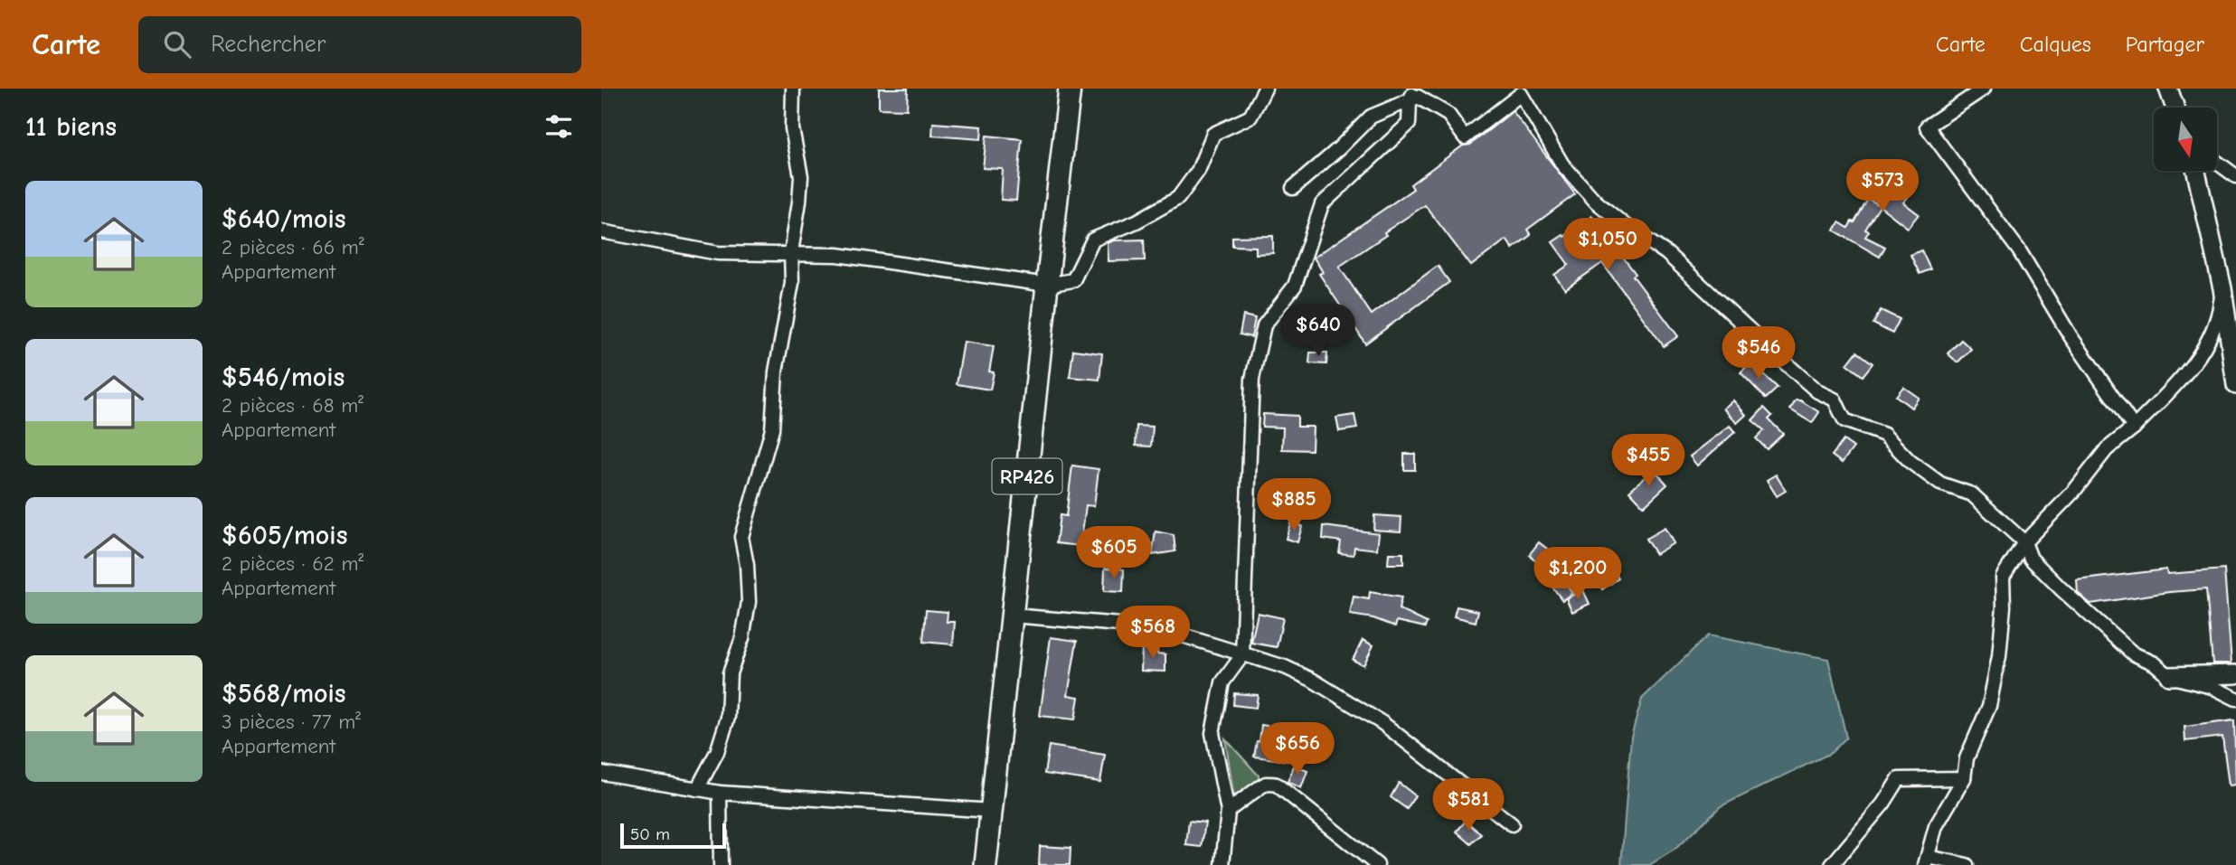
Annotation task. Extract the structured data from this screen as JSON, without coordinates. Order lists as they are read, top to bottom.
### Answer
{
  "streets": {
    "main road": ["RP426"]
  },
  "scale_bar": "50 m",
  "north": "bottom",
  "page": {
    "header": "Carte",
    "search": "Rechercher",
    "nav": ["Carte", "Calques", "Partager"],
    "heading": "11 biens",
    "price": [
      "$573",
      "$1,050",
      "$640",
      "$546",
      "$455",
      "$885",
      "$605",
      "$1,200",
      "$568",
      "$656",
      "$581"
    ],
    "list": [
      {
        "name": "$640/mois",
        "note": "2 pièces · 66 m² · Appartement"
      },
      {
        "name": "$546/mois",
        "note": "2 pièces · 68 m² · Appartement"
      },
      {
        "name": "$605/mois",
        "note": "2 pièces · 62 m² · Appartement"
      },
      {
        "name": "$568/mois",
        "note": "3 pièces · 77 m² · Appartement"
      }
    ],
    "scale": "50 m"
  }
}
